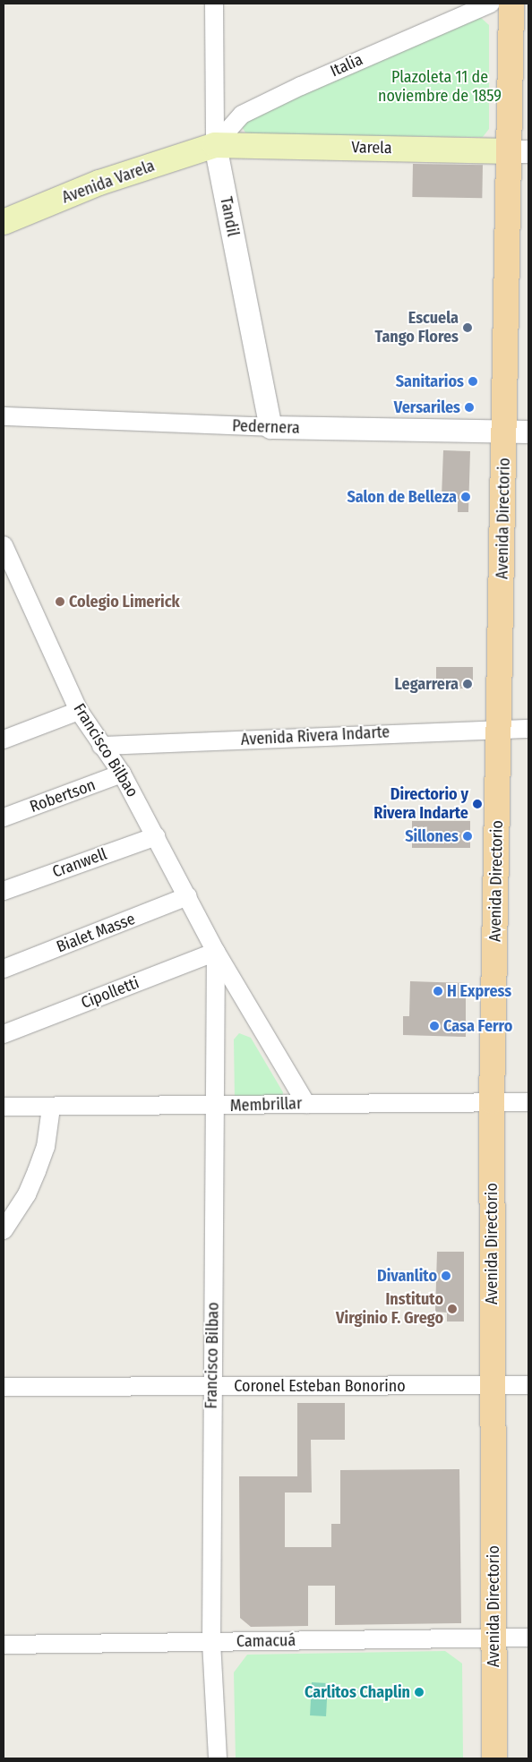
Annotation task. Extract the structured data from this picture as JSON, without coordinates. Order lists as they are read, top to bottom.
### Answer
{
  "streets": {
    "main road": ["Varela", "Avenida Varela", "Avenida Directorio"],
    "street": [
      "Italia",
      "Tandil",
      "Pedernera",
      "Avenida Rivera Indarte",
      "Francisco Bilbao",
      "Robertson",
      "Cranwell",
      "Bialet Masse",
      "Cipolletti",
      "Membrillar",
      "Coronel Esteban Bonorino",
      "Camacuá"
    ]
  },
  "crossings": [
    ["Italia", "Varela"],
    ["Italia", "Avenida Varela"],
    ["Italia", "Tandil"],
    ["Varela", "Avenida Varela"],
    ["Varela", "Tandil"],
    ["Varela", "Avenida Directorio"],
    ["Avenida Varela", "Tandil"],
    ["Tandil", "Pedernera"],
    ["Pedernera", "Avenida Directorio"],
    ["Avenida Directorio", "Avenida Rivera Indarte"],
    ["Avenida Directorio", "Membrillar"],
    ["Avenida Directorio", "Coronel Esteban Bonorino"],
    ["Avenida Directorio", "Camacuá"],
    ["Avenida Rivera Indarte", "Francisco Bilbao"],
    ["Francisco Bilbao", "Robertson"],
    ["Francisco Bilbao", "Cranwell"],
    ["Francisco Bilbao", "Bialet Masse"],
    ["Francisco Bilbao", "Cipolletti"],
    ["Francisco Bilbao", "Membrillar"],
    ["Francisco Bilbao", "Coronel Esteban Bonorino"],
    ["Francisco Bilbao", "Camacuá"]
  ],
  "parks": ["Plazoleta 11 de noviembre de 1859"],
  "places": [
    "Escuela Tango Flores",
    "Sanitarios",
    "Versariles",
    "Salon de Belleza",
    "Colegio Limerick",
    "Legarrera",
    "Directorio y Rivera Indarte",
    "Sillones",
    "H Express",
    "Casa Ferro",
    "Divanlito",
    "Instituto Virginio F. Grego",
    "Carlitos Chaplin"
  ]
}
